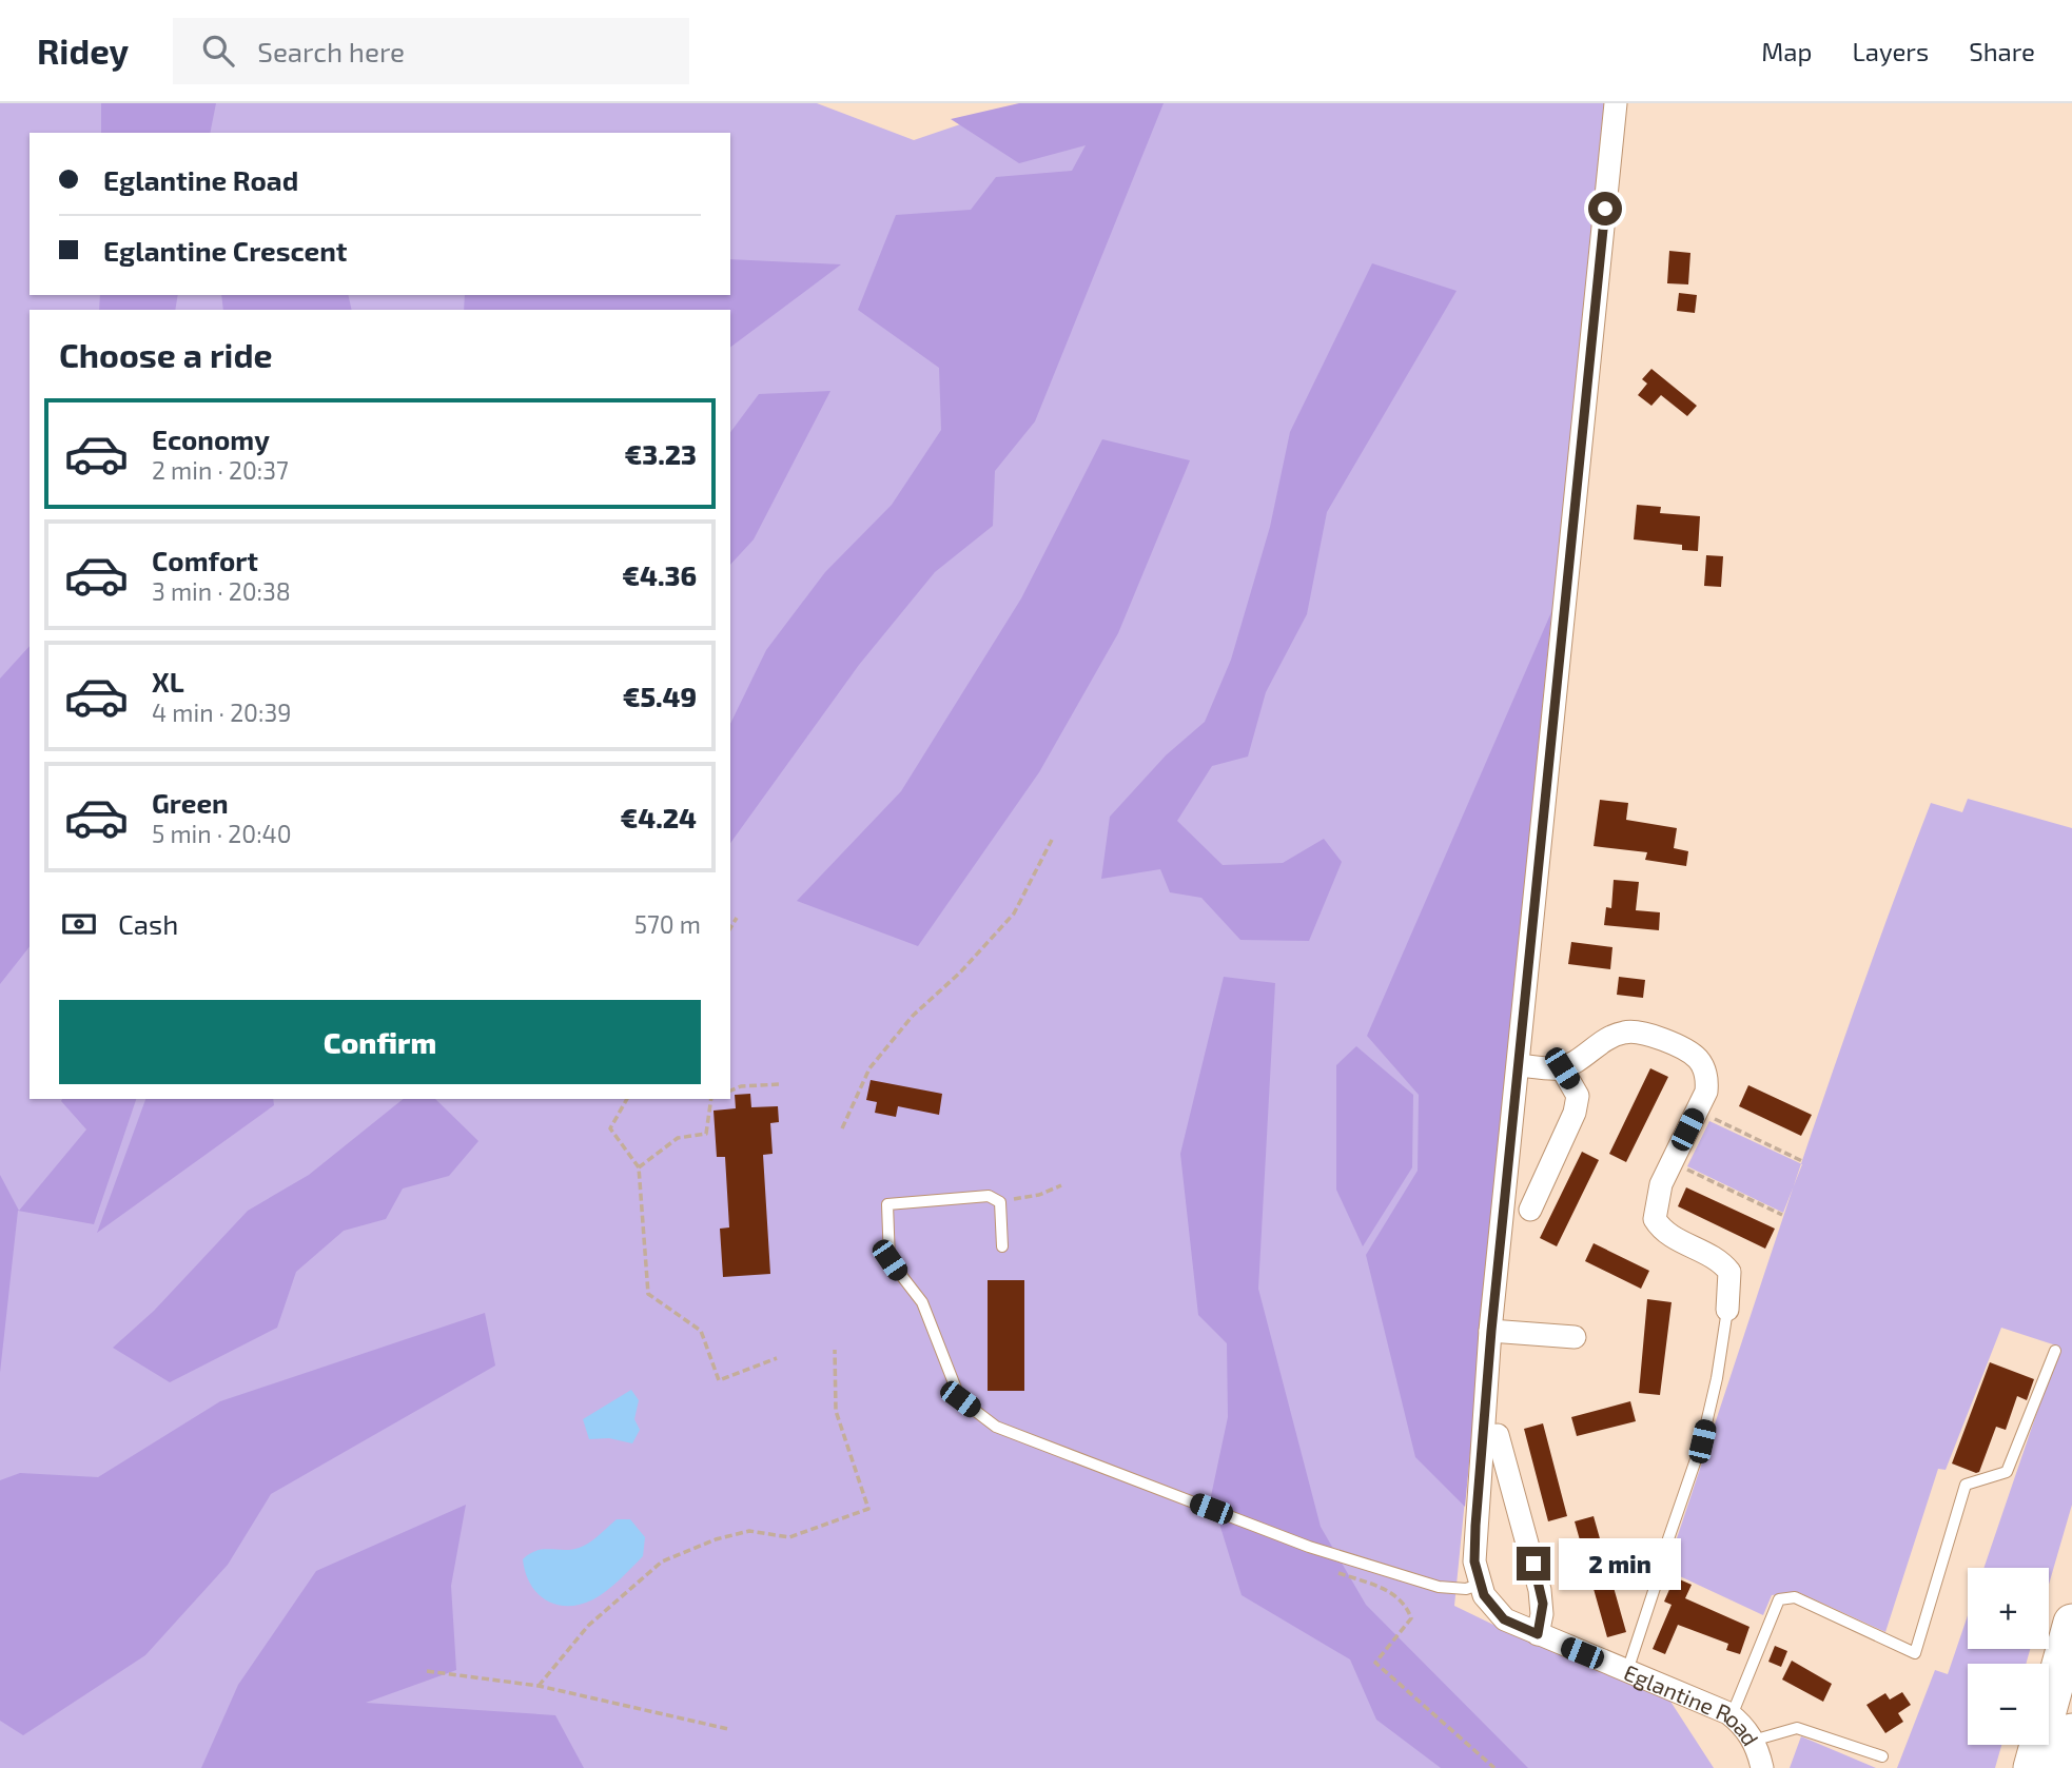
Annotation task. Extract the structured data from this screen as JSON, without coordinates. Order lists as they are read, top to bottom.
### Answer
{
  "streets": {
    "street": ["Eglantine Road"]
  },
  "page": {
    "header": "Ridey",
    "search": "Search here",
    "nav": ["Map", "Layers", "Share"],
    "banner": ["Eglantine Road", "Eglantine Crescent"],
    "heading": "Choose a ride",
    "list": [
      {
        "name": "Economy",
        "note": "2 min · 20:37",
        "value": "€3.23"
      },
      {
        "name": "Comfort",
        "note": "3 min · 20:38",
        "value": "€4.36"
      },
      {
        "name": "XL",
        "note": "4 min · 20:39",
        "value": "€5.49"
      },
      {
        "name": "Green",
        "note": "5 min · 20:40",
        "value": "€4.24"
      }
    ],
    "pay": ["Cash", "570 m"],
    "buttons": "Confirm",
    "bubble": "2 min",
    "map_buttons": ["+", "−"]
  }
}
